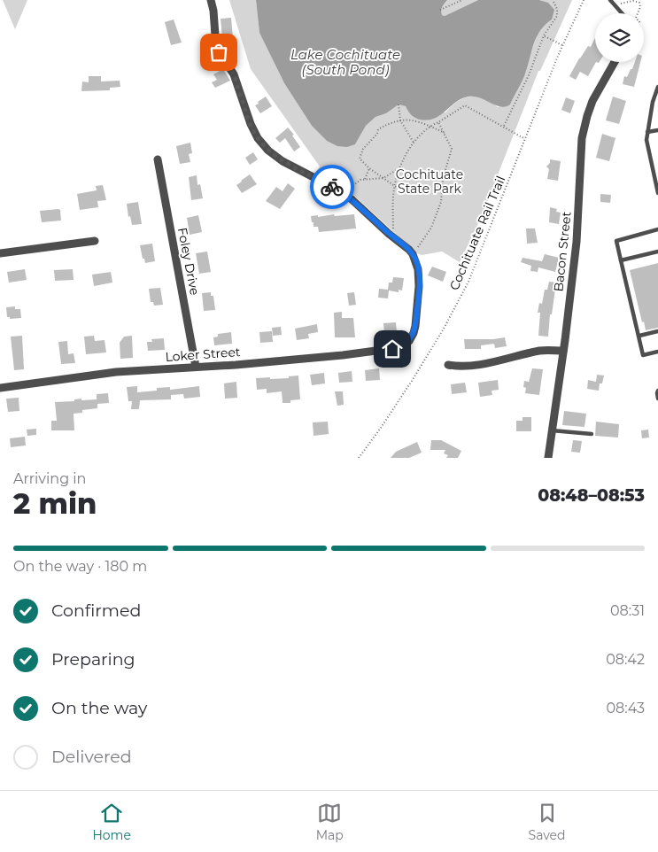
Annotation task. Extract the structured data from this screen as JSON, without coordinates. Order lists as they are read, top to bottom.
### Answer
{
  "streets": {
    "street": ["Bacon Street", "Foley Drive", "Loker Street"],
    "path": ["Cochituate Rail Trail"]
  },
  "crossings": [
    ["Foley Drive", "Loker Street"]
  ],
  "water": ["Lake Cochituate (South Pond)"],
  "parks": ["Cochituate State Park"],
  "page": {
    "heading": ["2 min", "Arriving in", "08:48–08:53"],
    "bar": "On the way · 180 m",
    "list": [
      ["Confirmed", "08:31"],
      ["Preparing", "08:42"],
      ["On the way", "08:43"],
      "Delivered"
    ],
    "tabs": ["Home", "Map", "Saved"]
  }
}
